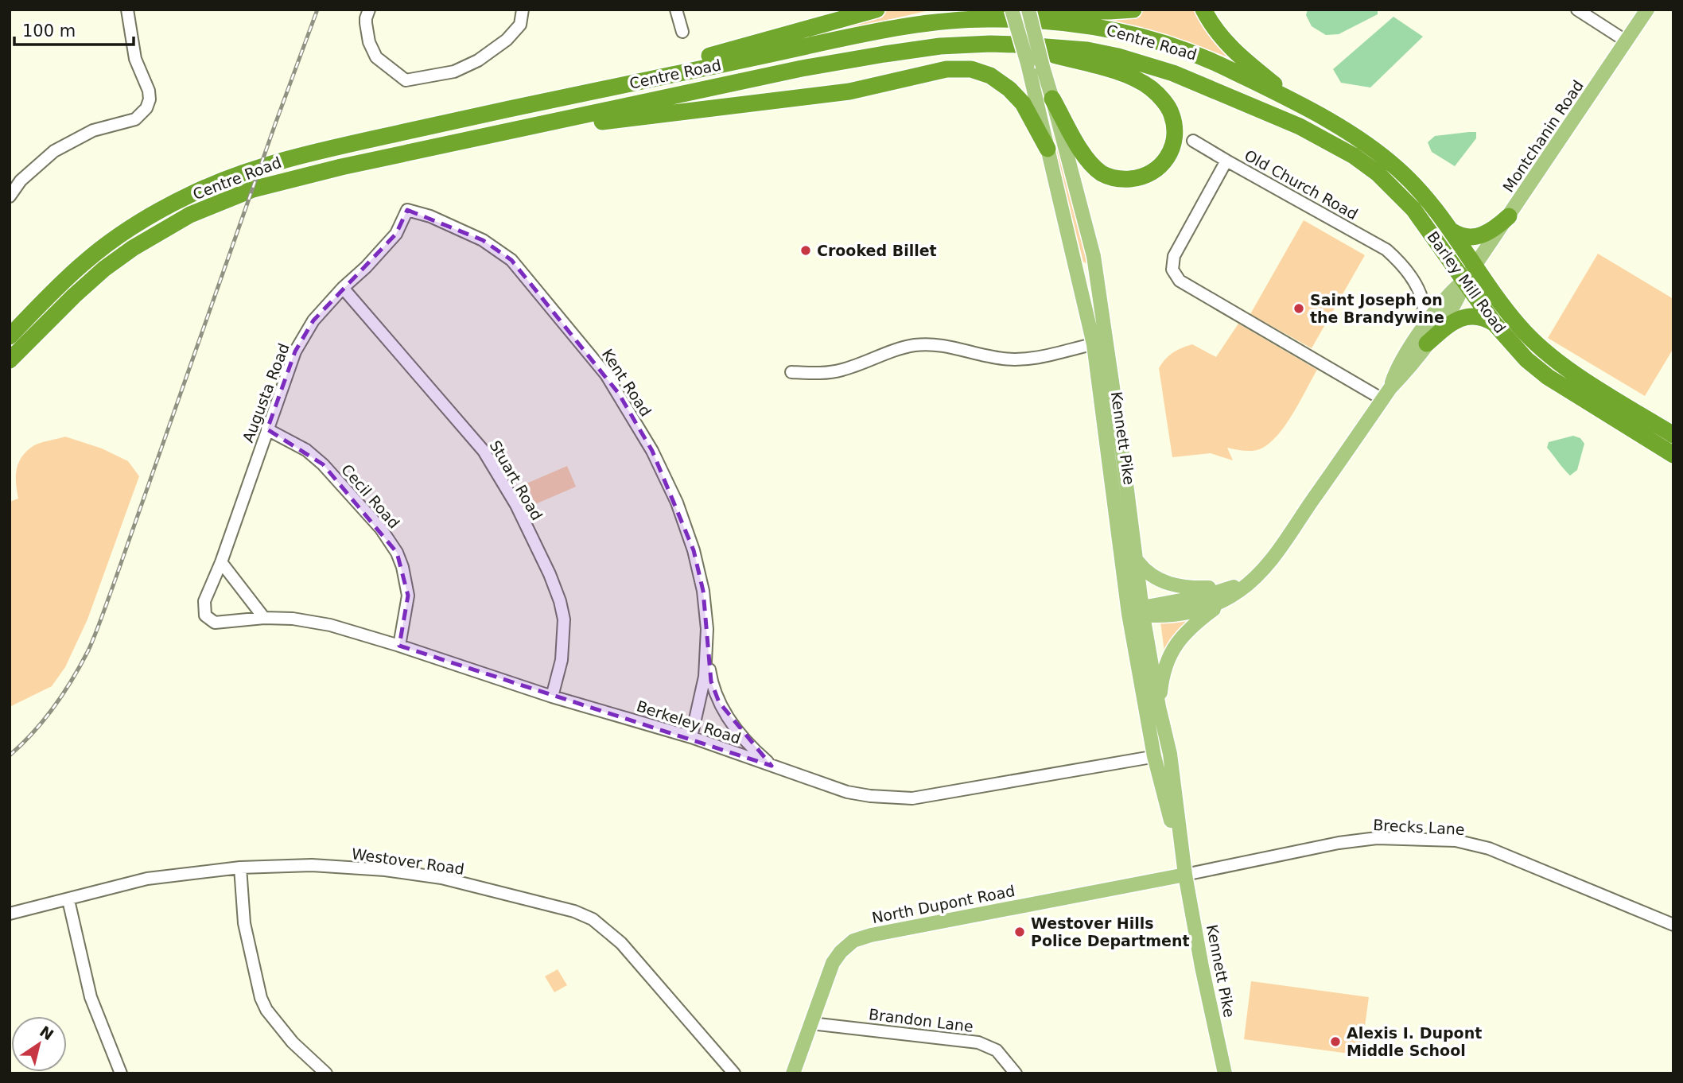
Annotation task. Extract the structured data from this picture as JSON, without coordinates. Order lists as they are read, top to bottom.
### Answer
{
  "streets": {
    "highway": ["Centre Road", "Barley Mill Road"],
    "main road": ["Montchanin Road", "Kennett Pike", "North Dupont Road"],
    "street": [
      "Old Church Road",
      "Kent Road",
      "Augusta Road",
      "Stuart Road",
      "Cecil Road",
      "Berkeley Road",
      "Brecks Lane",
      "Westover Road",
      "Brandon Lane"
    ]
  },
  "crossings": [
    ["Centre Road", "Barley Mill Road"],
    ["Montchanin Road", "Old Church Road"],
    ["Montchanin Road", "Barley Mill Road"],
    ["Montchanin Road", "Kennett Pike"],
    ["Kent Road", "Augusta Road"],
    ["Kent Road", "Berkeley Road"],
    ["Augusta Road", "Stuart Road"],
    ["Augusta Road", "Cecil Road"],
    ["Augusta Road", "Berkeley Road"],
    ["Kennett Pike", "Berkeley Road"],
    ["Kennett Pike", "Brecks Lane"],
    ["Kennett Pike", "North Dupont Road"],
    ["Stuart Road", "Berkeley Road"],
    ["Cecil Road", "Berkeley Road"],
    ["Brecks Lane", "North Dupont Road"],
    ["North Dupont Road", "Brandon Lane"]
  ],
  "places": [
    "Crooked Billet",
    "Saint Joseph on the Brandywine",
    "Westover Hills Police Department",
    "Alexis I. Dupont Middle School"
  ],
  "scale_bar": "100 m",
  "north": "top right"
}
